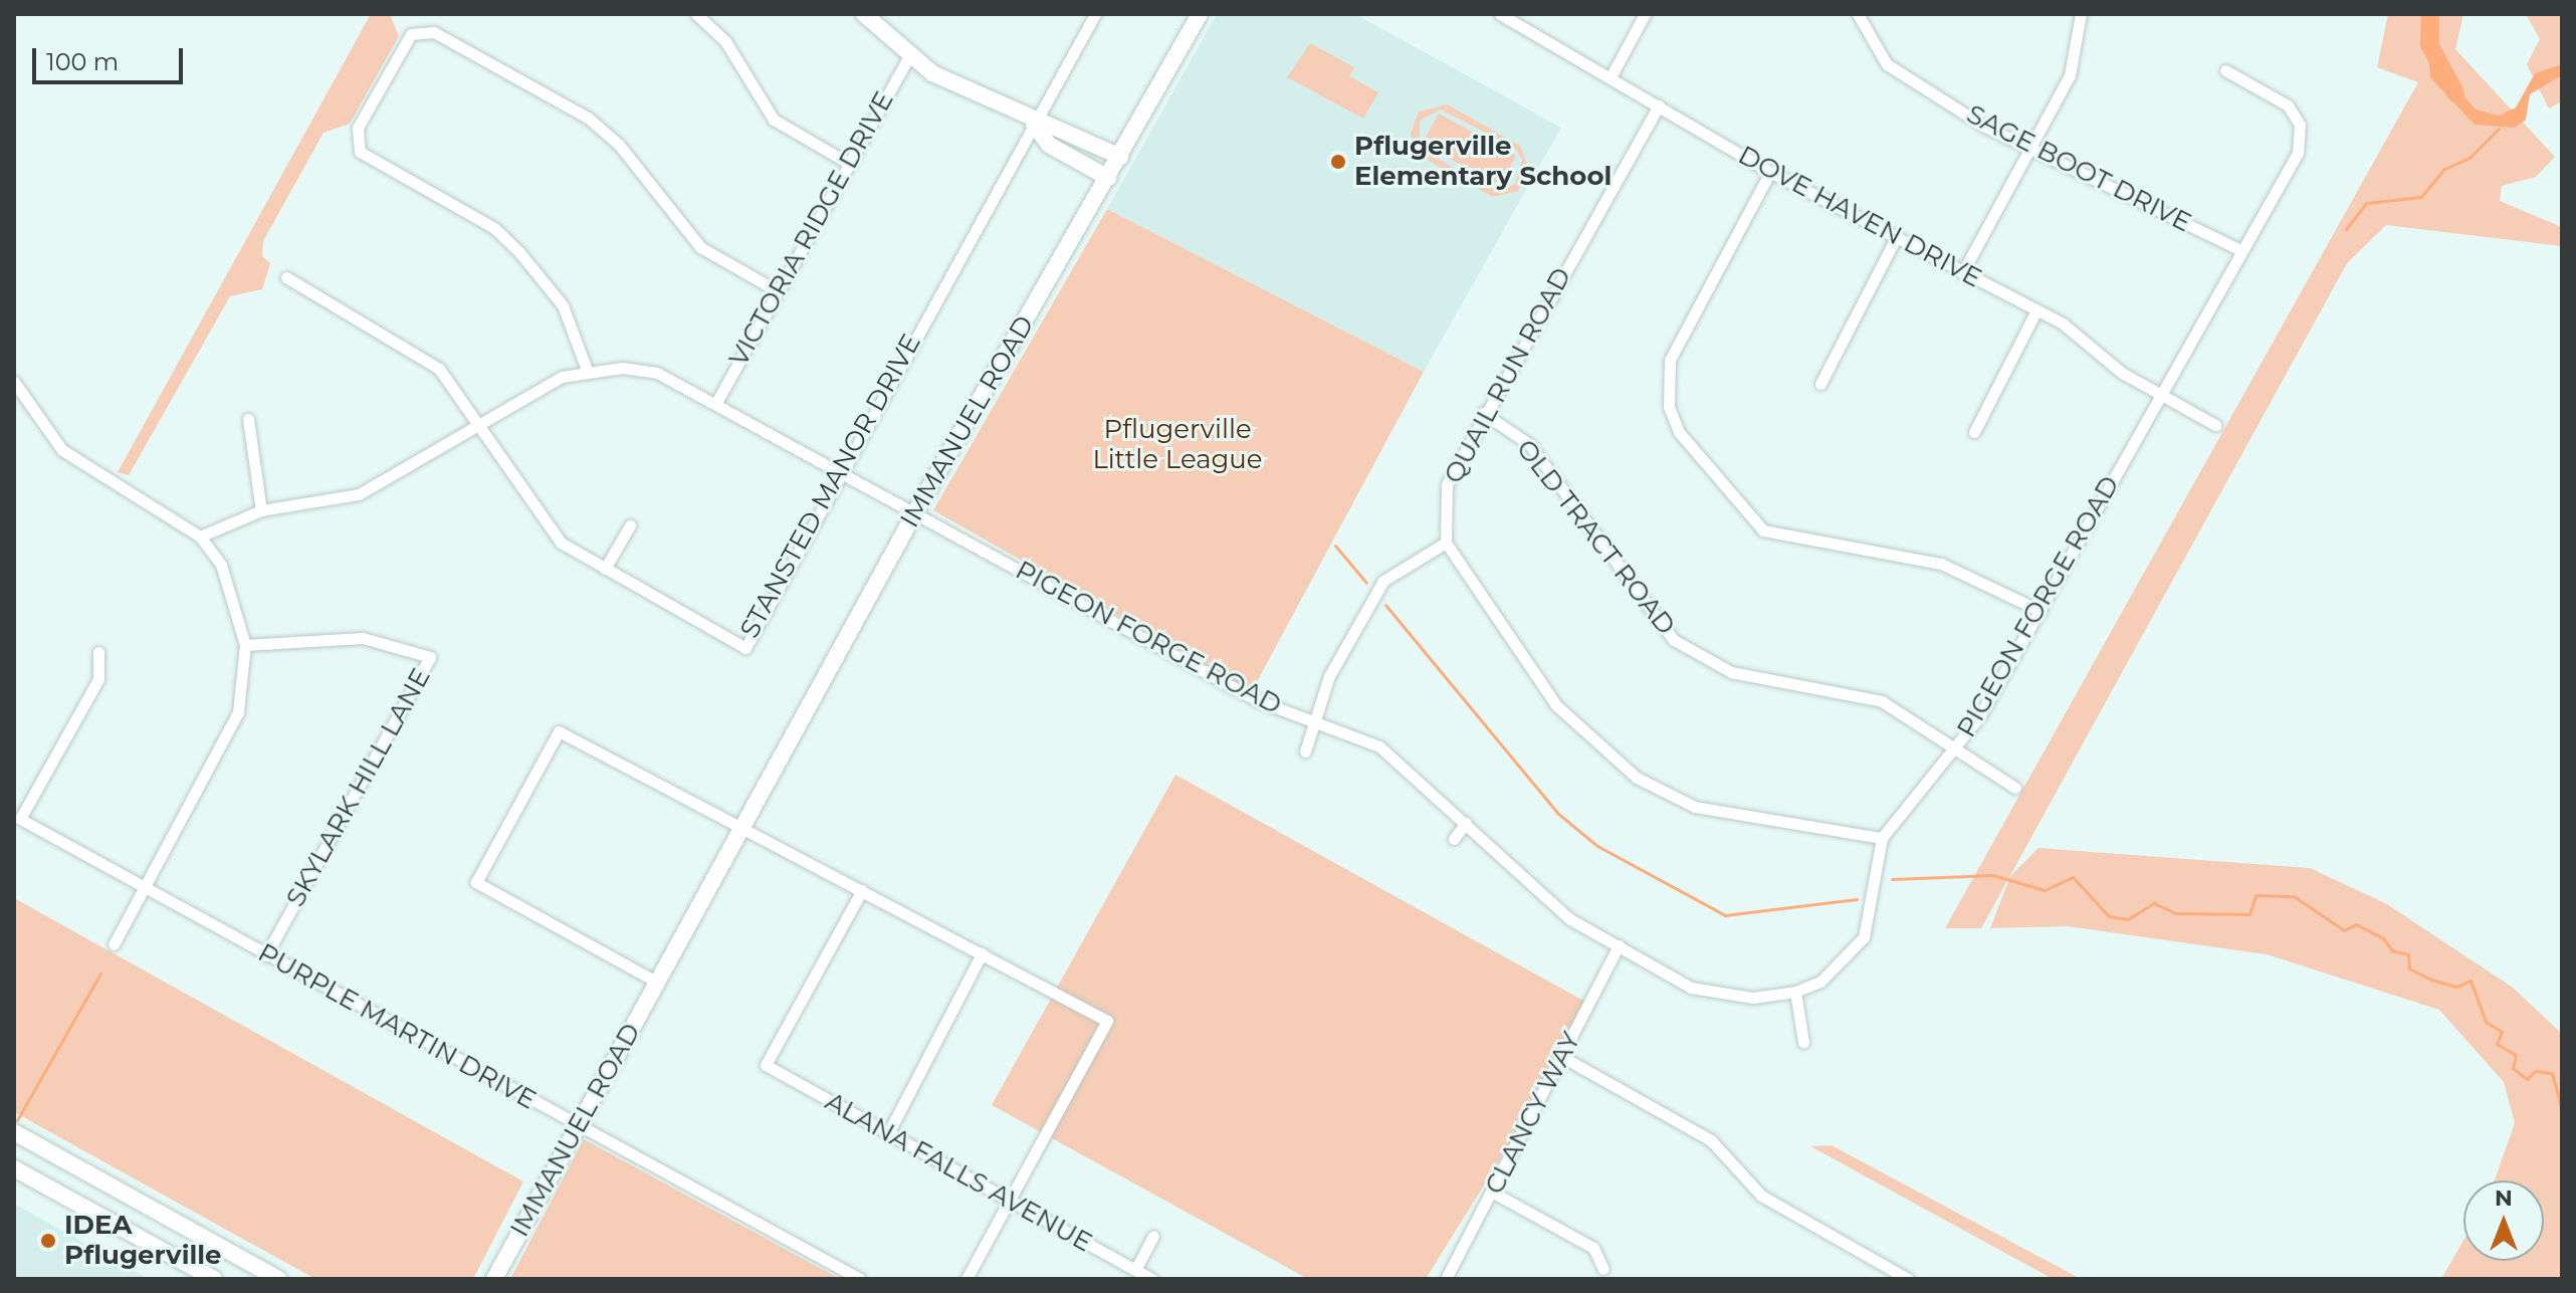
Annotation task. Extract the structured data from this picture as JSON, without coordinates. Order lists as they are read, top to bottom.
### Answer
{
  "streets": {
    "street": [
      "SAGE BOOT DRIVE",
      "DOVE HAVEN DRIVE",
      "VICTORIA RIDGE DRIVE",
      "QUAIL RUN ROAD",
      "IMMANUEL ROAD",
      "STANSTED MANOR DRIVE",
      "OLD TRACT ROAD",
      "PIGEON FORGE ROAD",
      "SKYLARK HILL LANE",
      "PURPLE MARTIN DRIVE",
      "CLANCY WAY",
      "ALANA FALLS AVENUE"
    ]
  },
  "crossings": [
    ["SAGE BOOT DRIVE", "PIGEON FORGE ROAD"],
    ["DOVE HAVEN DRIVE", "QUAIL RUN ROAD"],
    ["DOVE HAVEN DRIVE", "PIGEON FORGE ROAD"],
    ["VICTORIA RIDGE DRIVE", "PIGEON FORGE ROAD"],
    ["QUAIL RUN ROAD", "OLD TRACT ROAD"],
    ["IMMANUEL ROAD", "PIGEON FORGE ROAD"],
    ["IMMANUEL ROAD", "PURPLE MARTIN DRIVE"],
    ["STANSTED MANOR DRIVE", "PIGEON FORGE ROAD"],
    ["OLD TRACT ROAD", "PIGEON FORGE ROAD"],
    ["PIGEON FORGE ROAD", "CLANCY WAY"],
    ["SKYLARK HILL LANE", "PURPLE MARTIN DRIVE"]
  ],
  "parks": ["Pflugerville Little League"],
  "places": ["Pflugerville Elementary School", "IDEA Pflugerville"],
  "scale_bar": "100 m",
  "north": "top"
}
